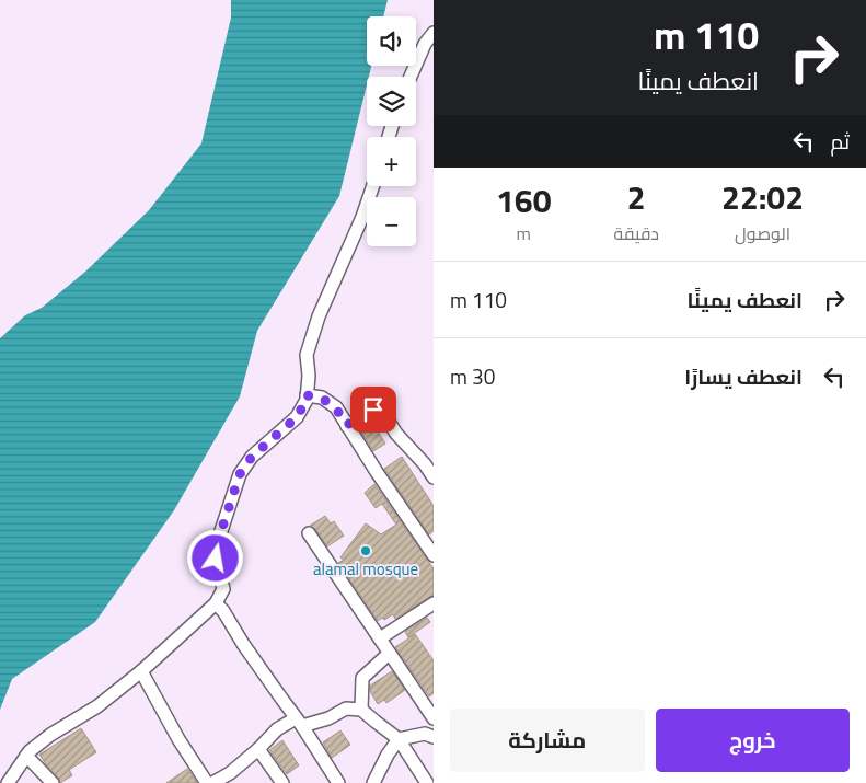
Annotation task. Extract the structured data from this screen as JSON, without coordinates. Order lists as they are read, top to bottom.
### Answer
{
  "places": ["alamal mosque"],
  "page": {
    "turn": ["110 m", "انعطف يمينًا"],
    "map_buttons": ["+", "−"],
    "then": "ثم",
    "eta": [
      "22:02",
      "الوصول",
      "2",
      "دقيقة",
      "160",
      "m"
    ],
    "list": [
      {
        "name": "انعطف يمينًا",
        "value": "110 m"
      },
      {
        "name": "انعطف يسارًا",
        "value": "30 m"
      }
    ],
    "buttons": ["خروج", "مشاركة"]
  }
}
